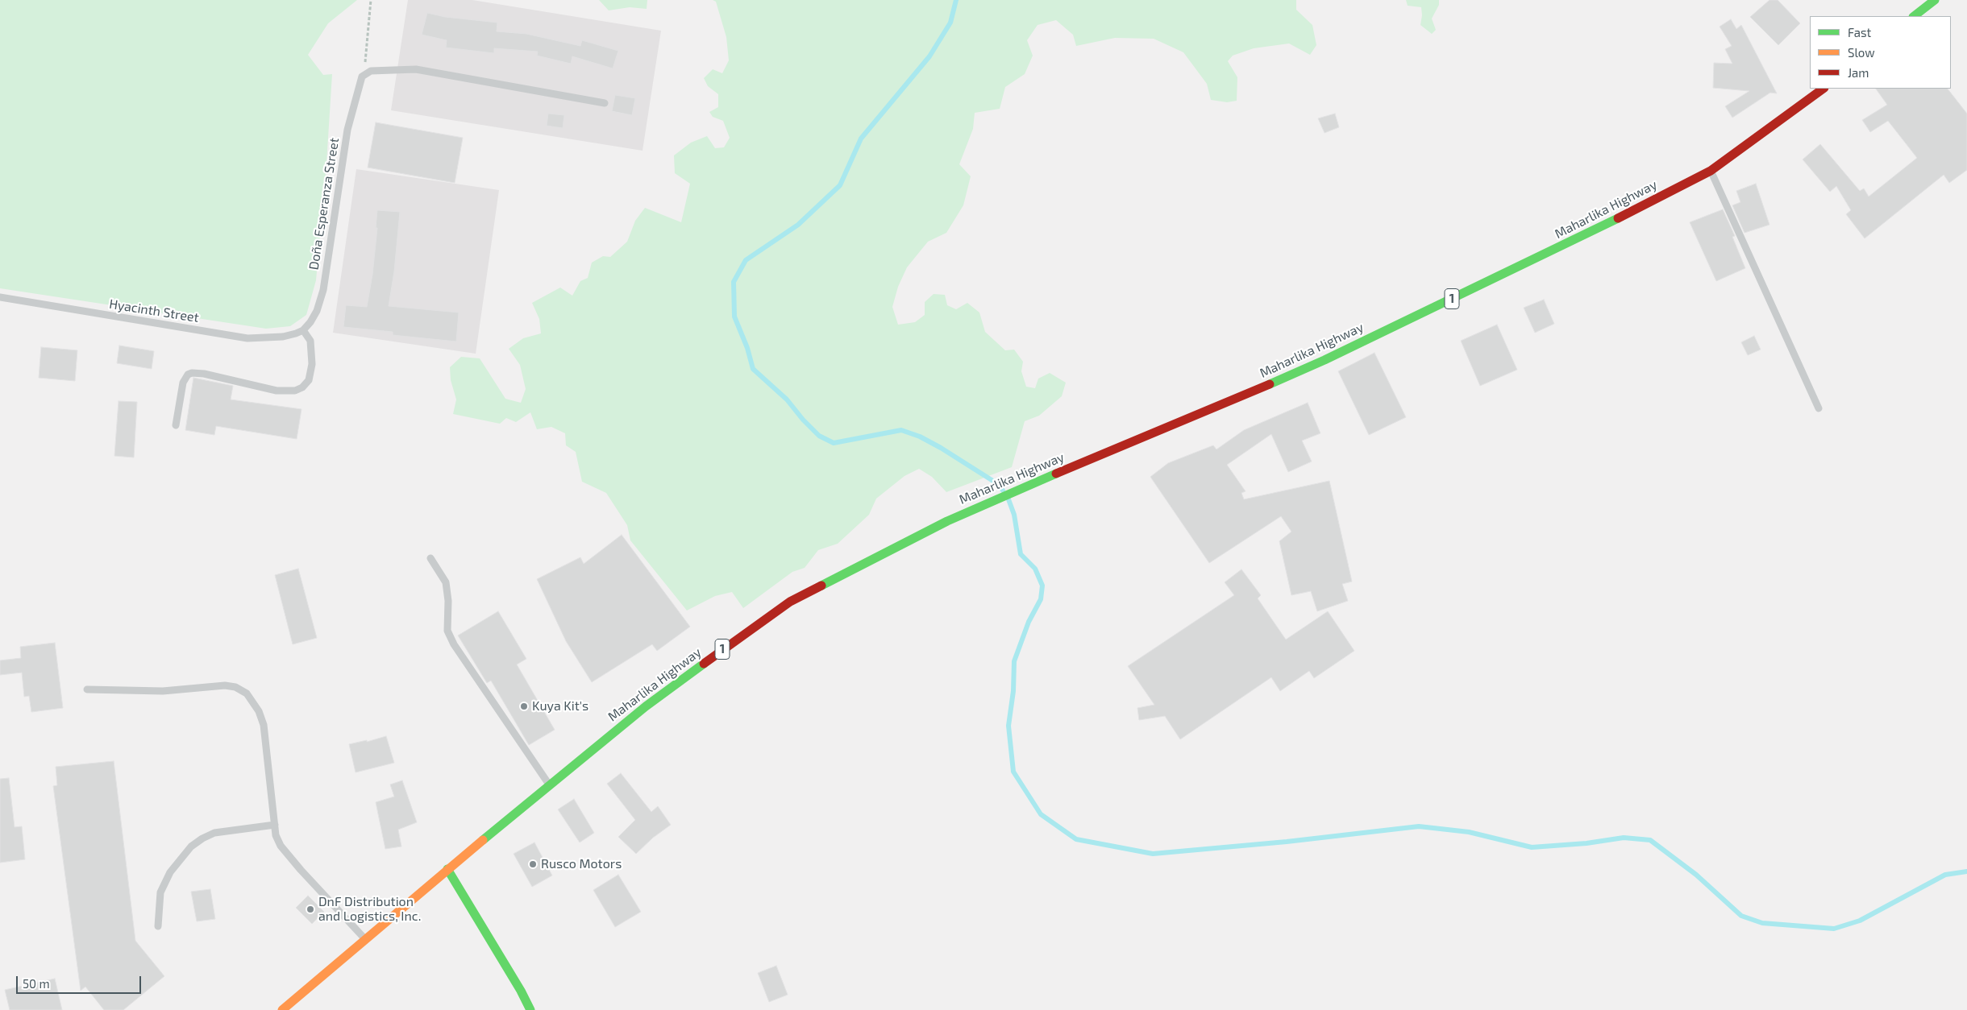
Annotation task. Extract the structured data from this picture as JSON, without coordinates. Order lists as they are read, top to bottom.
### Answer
{
  "streets": {
    "main road": ["Maharlika Highway", "1"],
    "lane": ["Doña Esperanza Street", "Hyacinth Street"]
  },
  "crossings": [
    ["Doña Esperanza Street", "Hyacinth Street"]
  ],
  "places": ["Kuya Kit's", "Rusco Motors", "DnF Distribution and Logistics, Inc."],
  "legend": ["Fast", "Slow", "Jam"],
  "scale_bar": "50 m"
}
